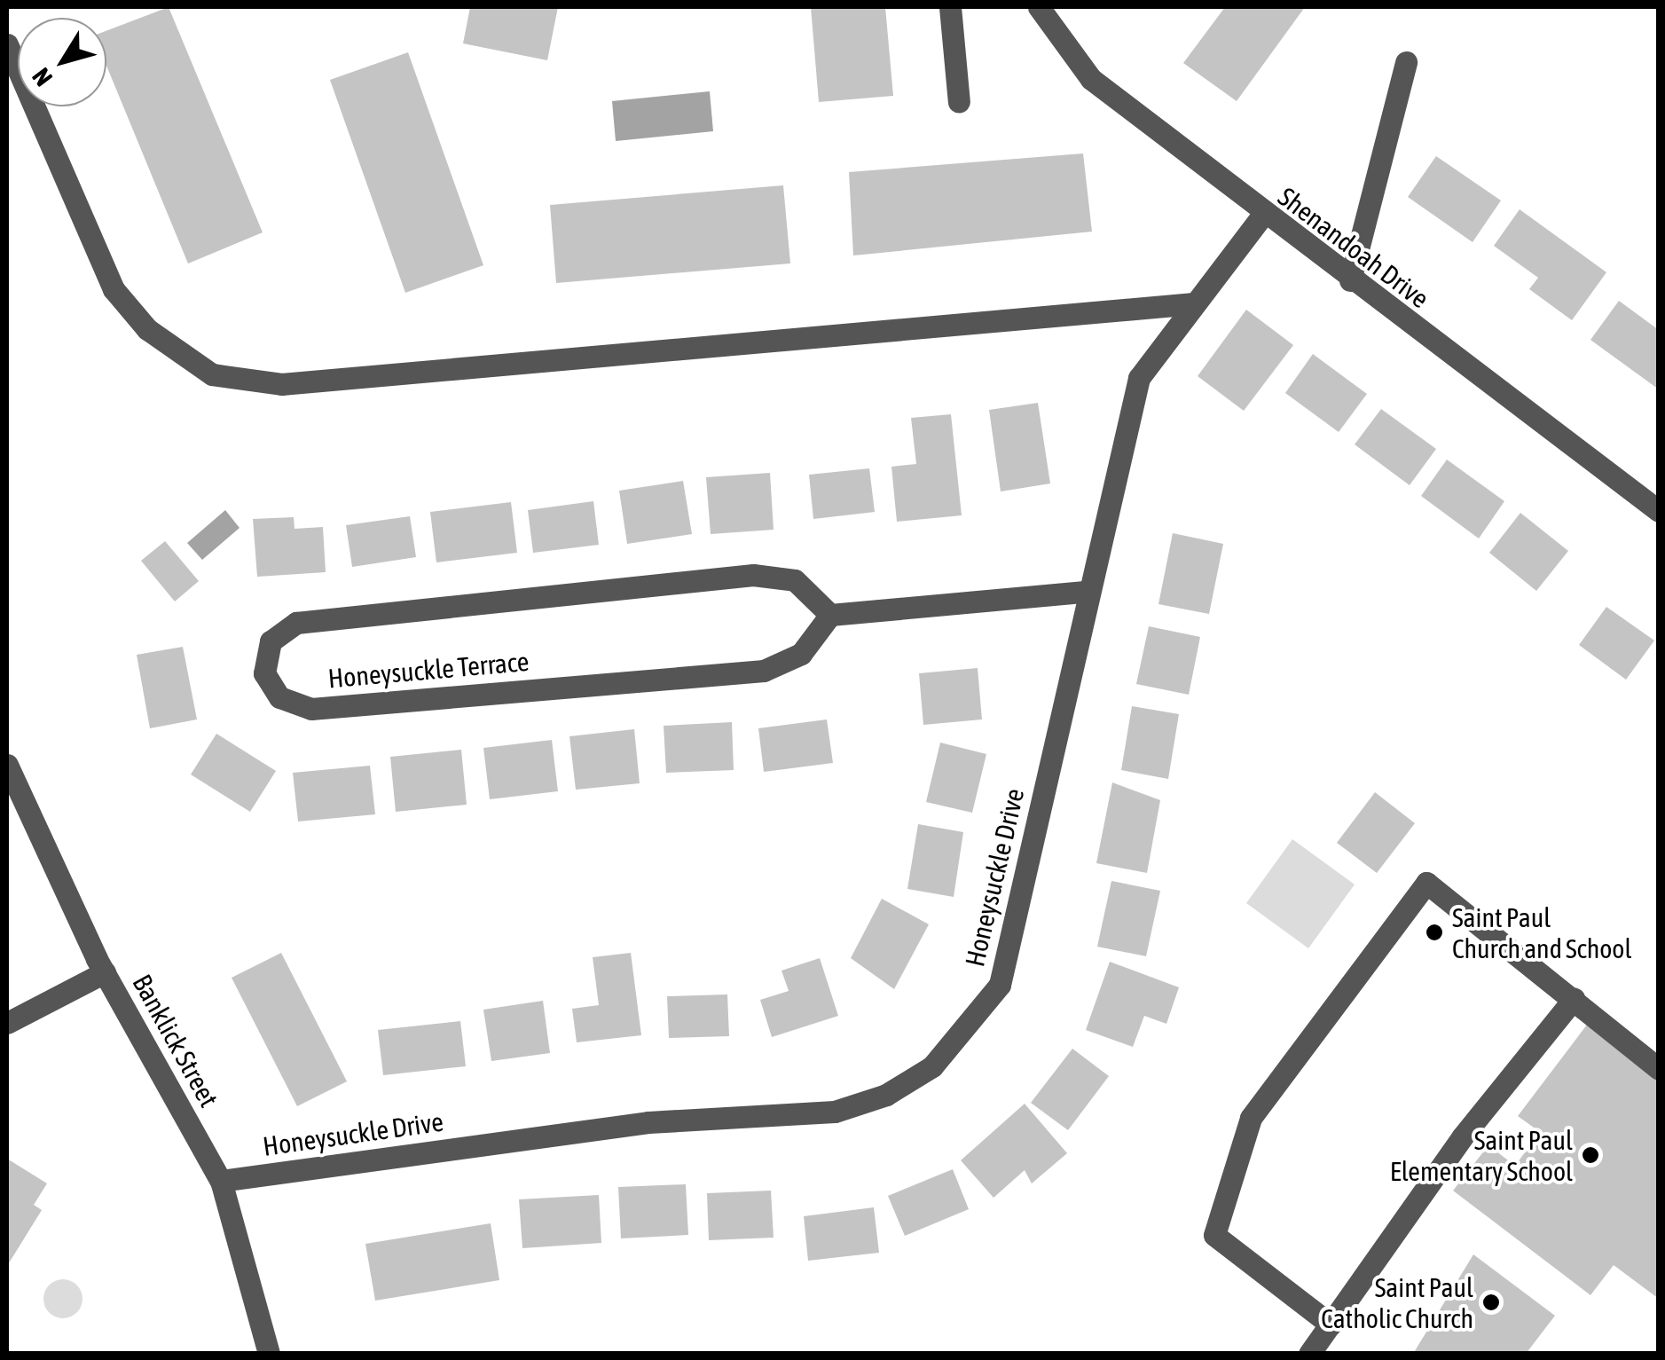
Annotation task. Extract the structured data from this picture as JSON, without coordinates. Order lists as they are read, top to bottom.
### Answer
{
  "streets": {
    "street": [
      "Shenandoah Drive",
      "Honeysuckle Terrace",
      "Honeysuckle Drive",
      "Banklick Street"
    ]
  },
  "crossings": [
    ["Shenandoah Drive", "Honeysuckle Drive"],
    ["Honeysuckle Drive", "Banklick Street"]
  ],
  "places": ["Saint Paul Church and School", "Saint Paul Elementary School", "Saint Paul Catholic Church"],
  "north": "bottom left"
}
